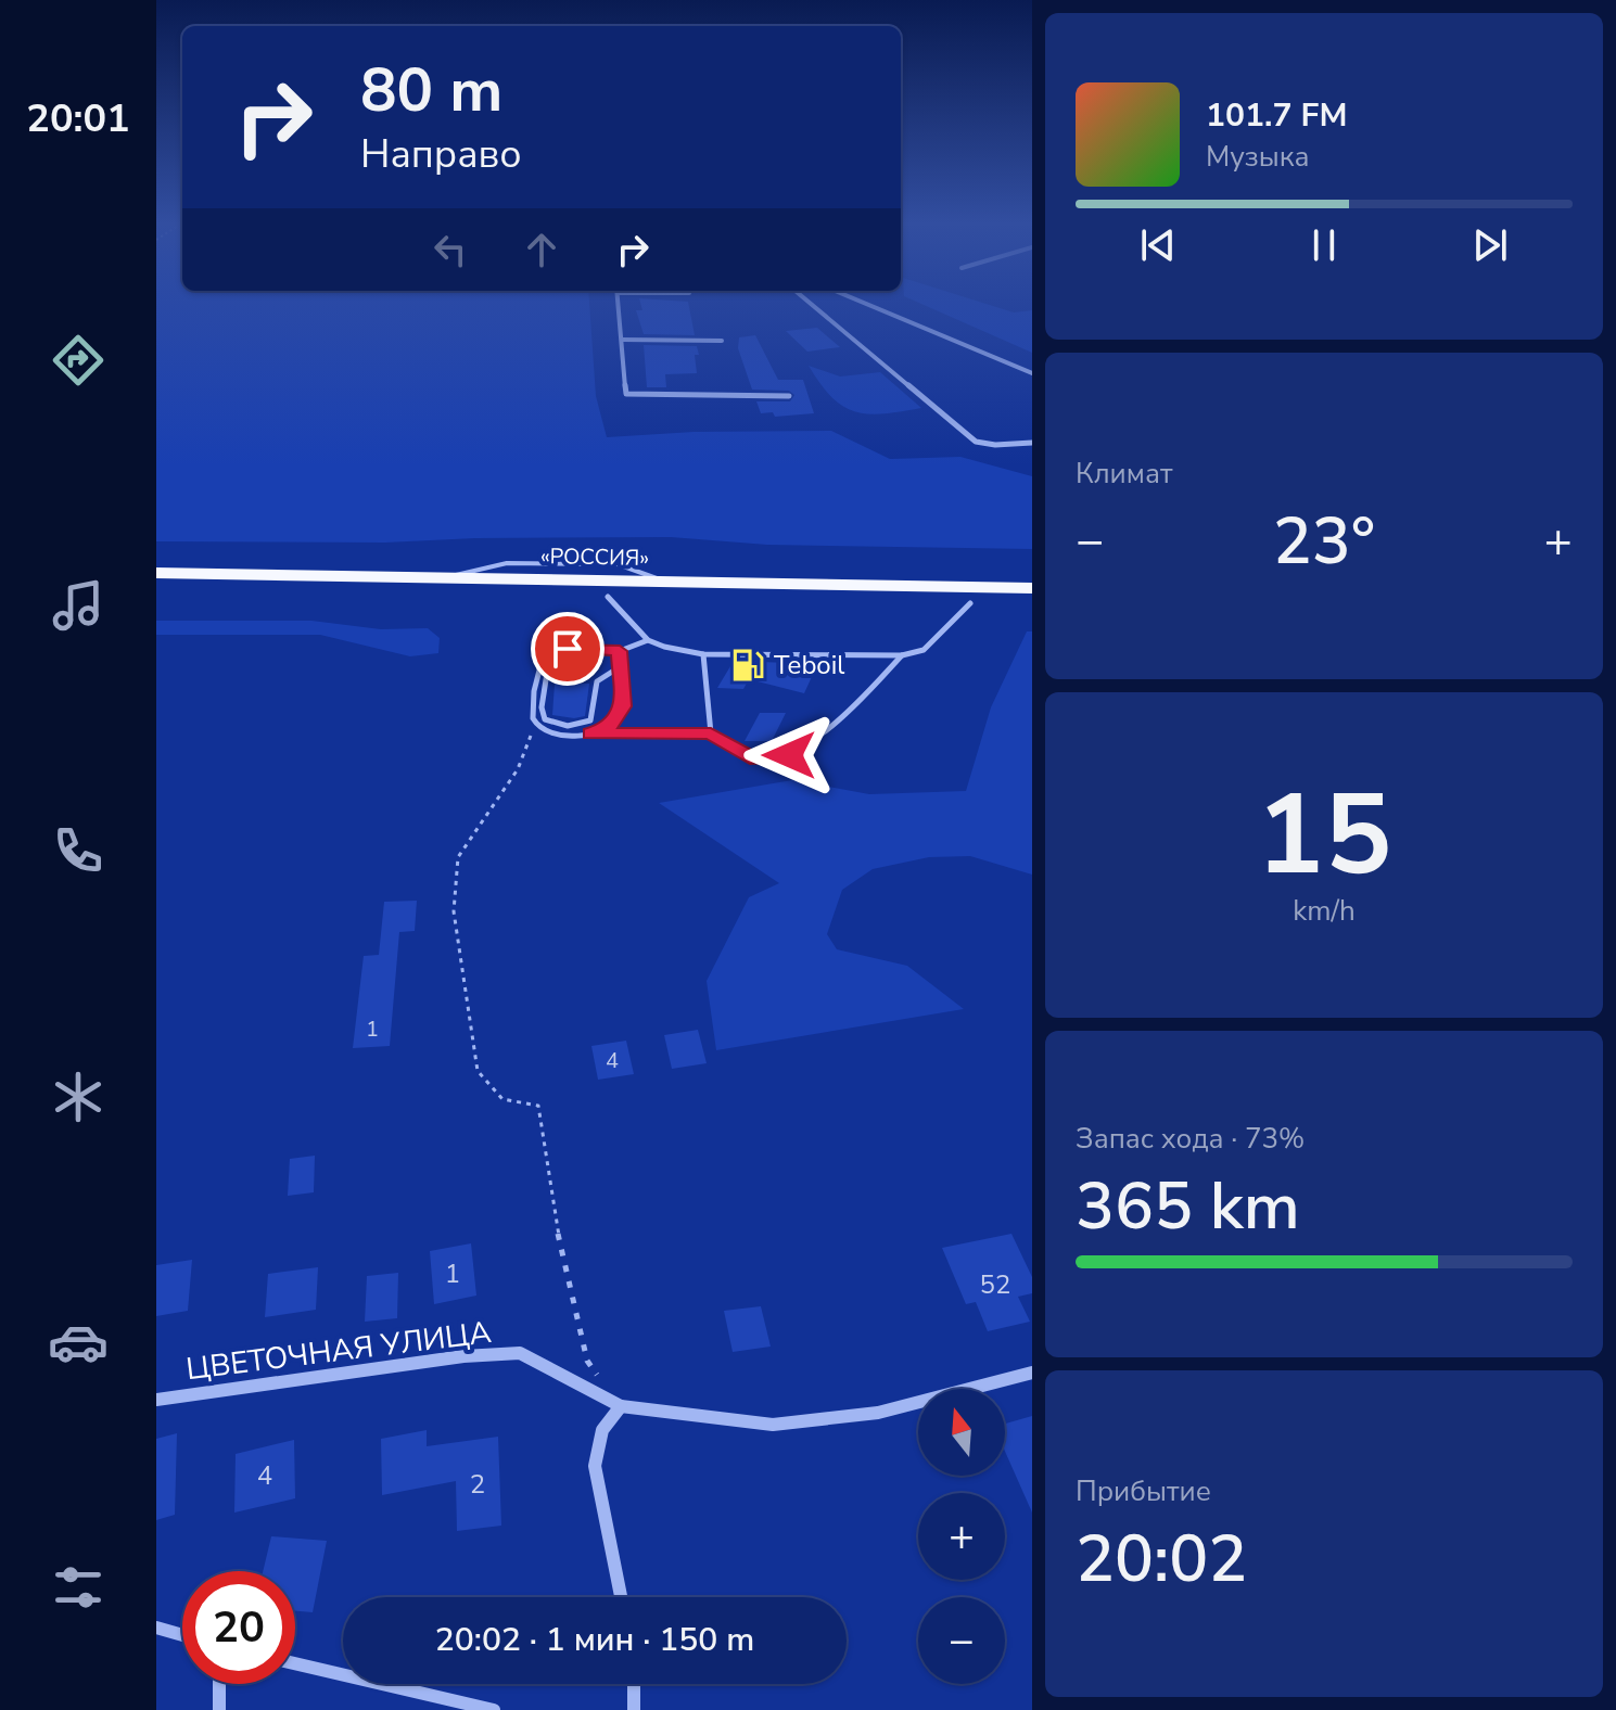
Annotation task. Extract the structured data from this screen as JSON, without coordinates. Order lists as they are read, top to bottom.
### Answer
{
  "streets": {
    "highway": ["«РОССИЯ»"],
    "street": ["ЦВЕТОЧНАЯ УЛИЦА"]
  },
  "places": {
    "fuel station": ["Teboil"]
  },
  "house_numbers": [
    "1",
    "4",
    "1",
    "52",
    "4",
    "2"
  ],
  "north": "top",
  "page": {
    "tabs": "20:01",
    "turn": ["80 m", "Направо"],
    "song": ["101.7 FM", "Музыка"],
    "tile": [
      "Климат",
      ["15", "km/h"],
      ["Запас хода · 73%", "365 km"],
      ["Прибытие", "20:02"]
    ],
    "heat": ["−", "23°", "+"],
    "map_buttons": ["+", "−"],
    "limit": "20",
    "trip": "20:02 · 1 мин · 150 m"
  }
}
